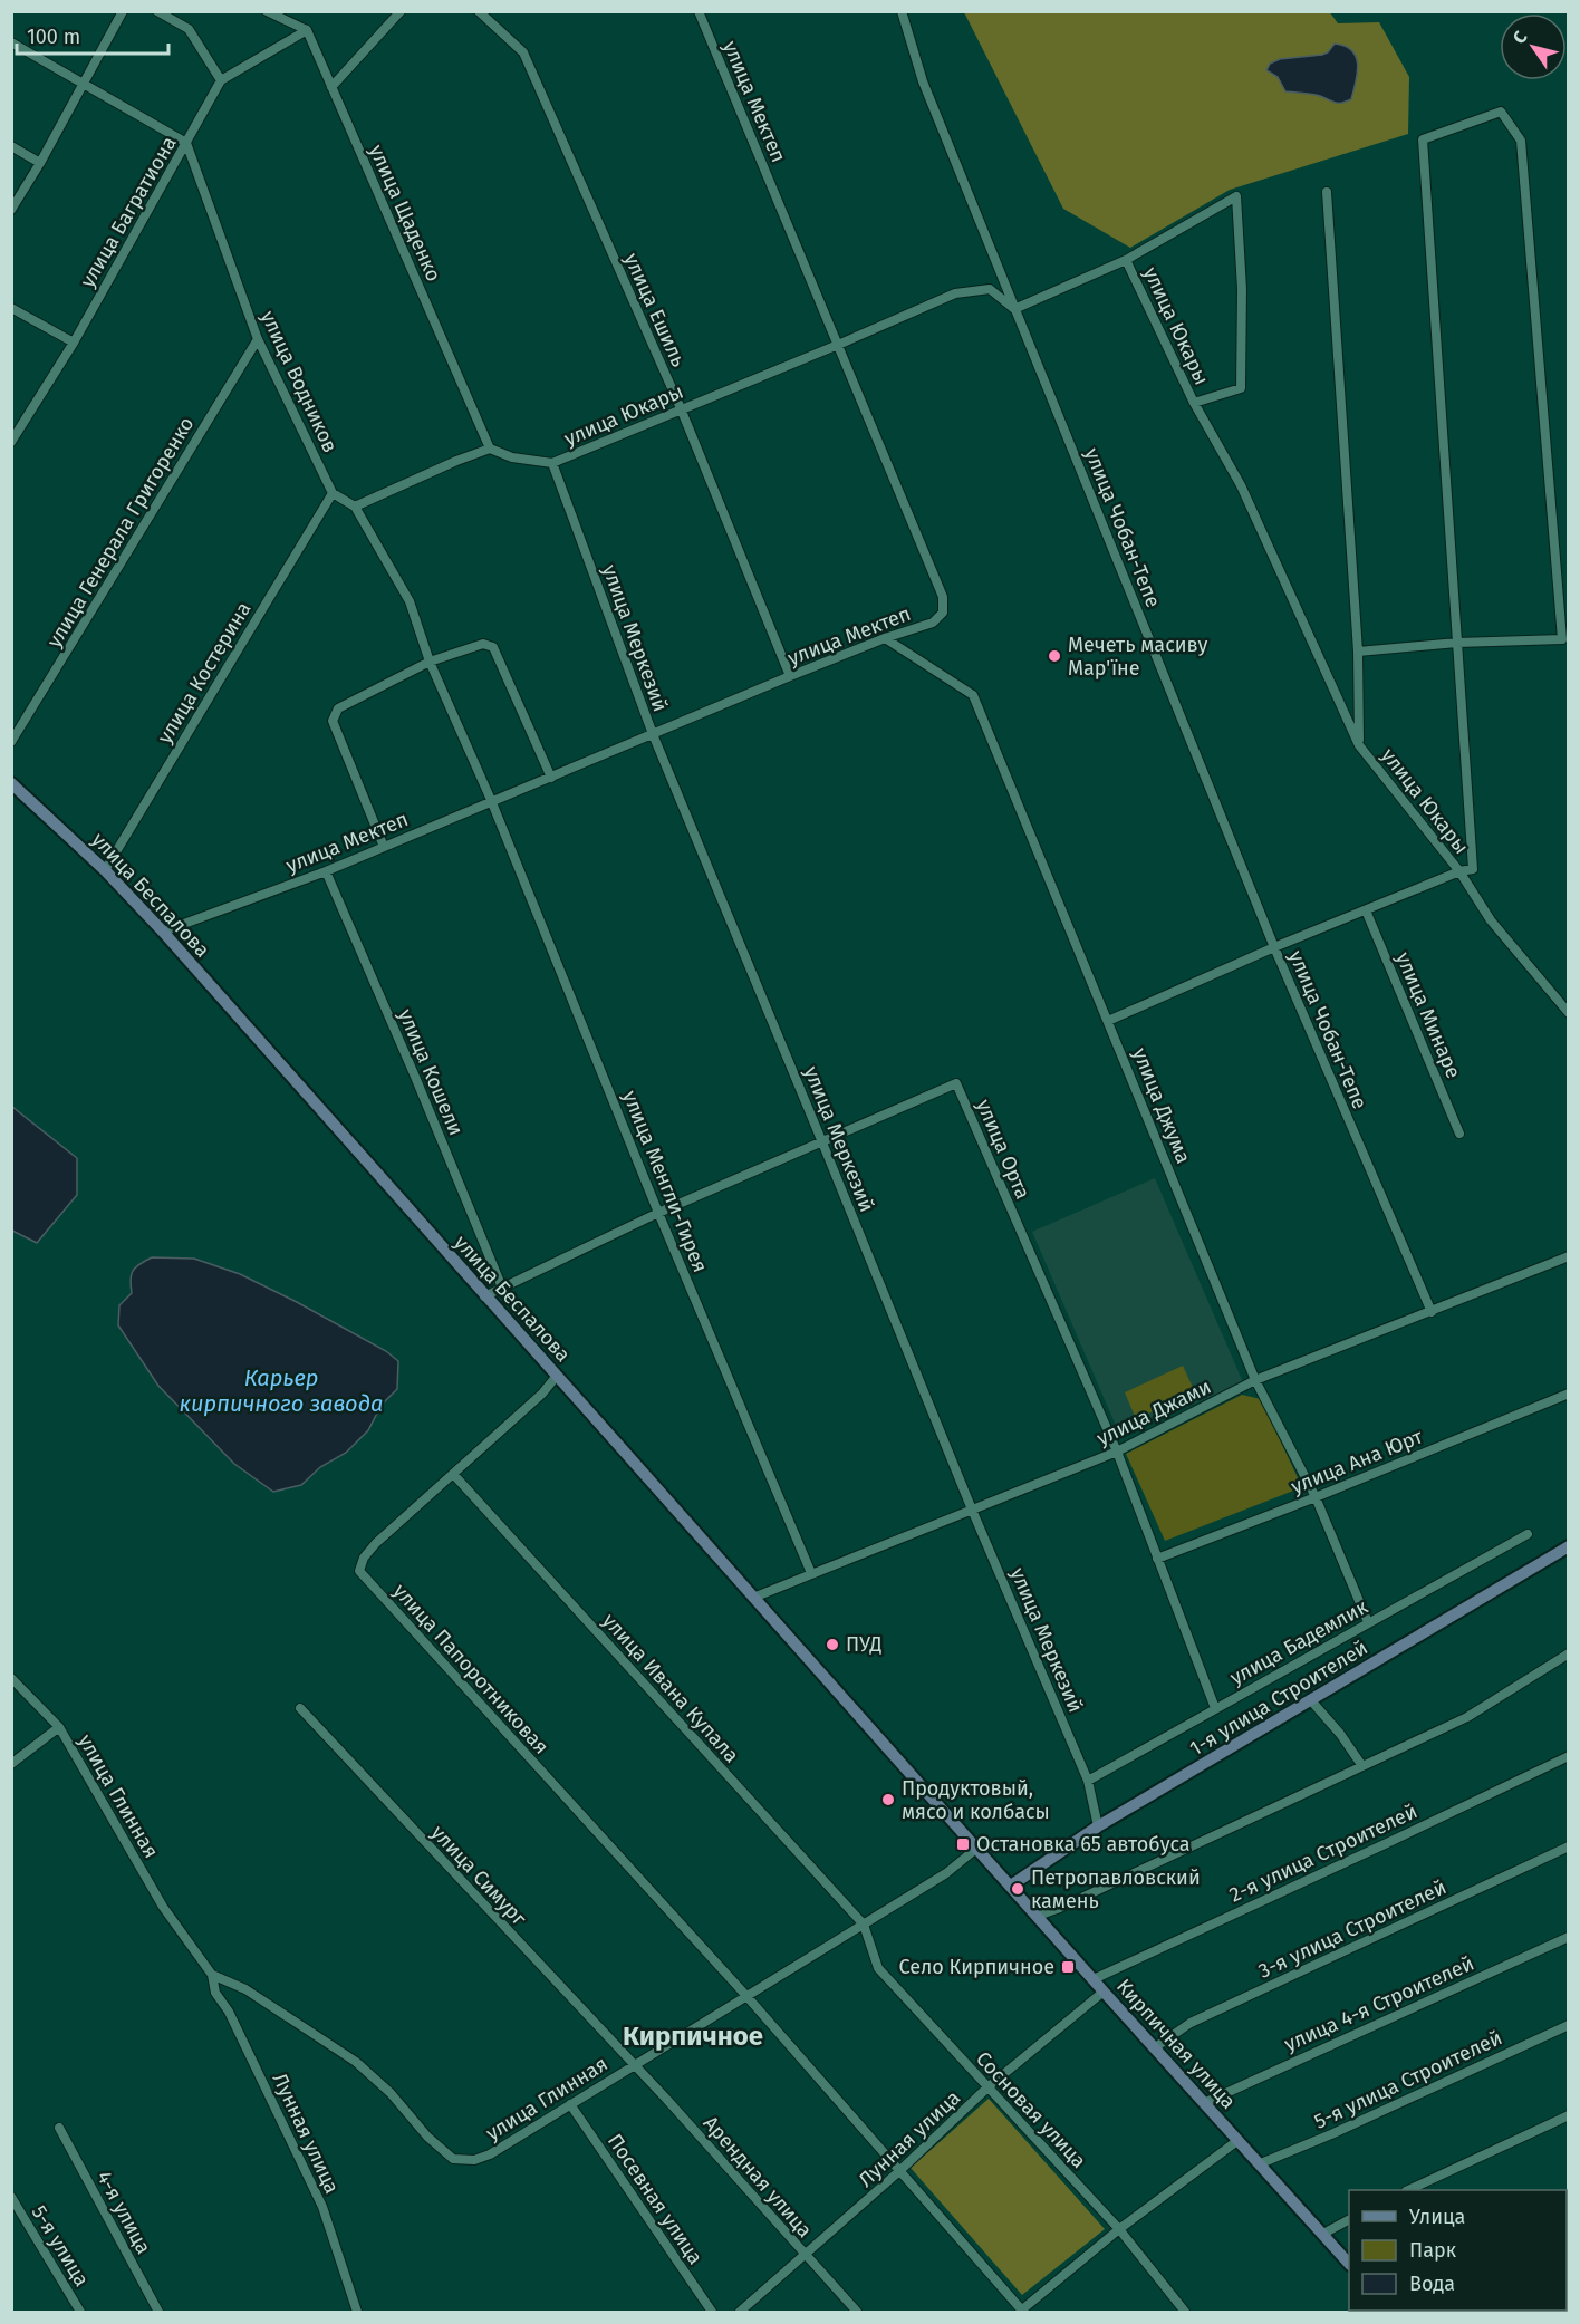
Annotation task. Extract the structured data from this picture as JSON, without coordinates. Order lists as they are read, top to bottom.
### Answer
{
  "streets": {
    "main road": ["улица Беспалова", "1-я улица Строителей", "Кирпичная улица"],
    "street": [
      "улица Мектеп",
      "улица Багратиона",
      "улица Щаденко",
      "улица Ешиль",
      "улица Юкары",
      "улица Водников",
      "улица Чобан-Тепе",
      "улица Генерала Григоренко",
      "улица Меркезий",
      "улица Костерина",
      "улица Минаре",
      "улица Кошели",
      "улица Джума",
      "улица Орта",
      "улица Менгли-Гирея",
      "улица Джами",
      "улица Ана Юрт",
      "улица Бадемлик",
      "улица Папоротниковая",
      "улица Ивана Купала",
      "улица Глинная",
      "2-я улица Строителей",
      "улица Симург",
      "3-я улица Строителей",
      "улица 4-я Строителей",
      "5-я улица Строителей",
      "Сосновая улица",
      "Лунная улица",
      "Арендная улица",
      "Посевная улица",
      "4-я улица",
      "5-я улица"
    ]
  },
  "crossings": [
    ["улица Мектеп", "улица Ешиль"],
    ["улица Мектеп", "улица Юкары"],
    ["улица Мектеп", "улица Меркезий"],
    ["улица Мектеп", "улица Беспалова"],
    ["улица Мектеп", "улица Кошели"],
    ["улица Мектеп", "улица Джума"],
    ["улица Мектеп", "улица Менгли-Гирея"],
    ["улица Багратиона", "улица Водников"],
    ["улица Щаденко", "улица Юкары"],
    ["улица Ешиль", "улица Юкары"],
    ["улица Юкары", "улица Чобан-Тепе"],
    ["улица Юкары", "улица Меркезий"],
    ["улица Водников", "улица Генерала Григоренко"],
    ["улица Водников", "улица Костерина"],
    ["улица Чобан-Тепе", "улица Джами"],
    ["улица Меркезий", "улица Орта"],
    ["улица Меркезий", "улица Джами"],
    ["улица Меркезий", "улица Бадемлик"],
    ["улица Меркезий", "1-я улица Строителей"],
    ["улица Костерина", "улица Беспалова"],
    ["улица Беспалова", "улица Орта"],
    ["улица Беспалова", "улица Джами"],
    ["улица Беспалова", "улица Папоротниковая"],
    ["улица Беспалова", "улица Глинная"],
    ["улица Беспалова", "Кирпичная улица"],
    ["улица Кошели", "улица Орта"],
    ["улица Джума", "улица Джами"],
    ["улица Джума", "улица Ана Юрт"],
    ["улица Джума", "улица Бадемлик"],
    ["улица Орта", "улица Менгли-Гирея"],
    ["улица Орта", "улица Джами"],
    ["улица Орта", "улица Ана Юрт"],
    ["улица Орта", "улица Бадемлик"],
    ["улица Менгли-Гирея", "улица Джами"],
    ["улица Папоротниковая", "улица Ивана Купала"],
    ["улица Папоротниковая", "улица Глинная"],
    ["улица Ивана Купала", "улица Глинная"],
    ["улица Ивана Купала", "Сосновая улица"],
    ["1-я улица Строителей", "Кирпичная улица"],
    ["улица Глинная", "улица Симург"],
    ["улица Глинная", "Кирпичная улица"],
    ["улица Глинная", "Сосновая улица"],
    ["улица Глинная", "Лунная улица"],
    ["улица Глинная", "Арендная улица"],
    ["улица Глинная", "Посевная улица"],
    ["2-я улица Строителей", "Кирпичная улица"],
    ["улица Симург", "Арендная улица"],
    ["3-я улица Строителей", "Кирпичная улица"],
    ["улица 4-я Строителей", "Кирпичная улица"],
    ["Кирпичная улица", "5-я улица Строителей"],
    ["Кирпичная улица", "Лунная улица"],
    ["Сосновая улица", "Лунная улица"],
    ["Лунная улица", "Арендная улица"]
  ],
  "districts": ["Кирпичное"],
  "water": ["Карьер кирпичного завода"],
  "places": {
    "other": [
      "Мечеть масиву Мар'їне",
      "ПУД",
      "Продуктовый, мясо и колбасы",
      "Петропавловский камень"
    ],
    "transit": ["Остановка 65 автобуса", "Село Кирпичное"]
  },
  "legend": ["Улица", "Парк", "Вода"],
  "scale_bar": "100 m",
  "north": "top left"
}
